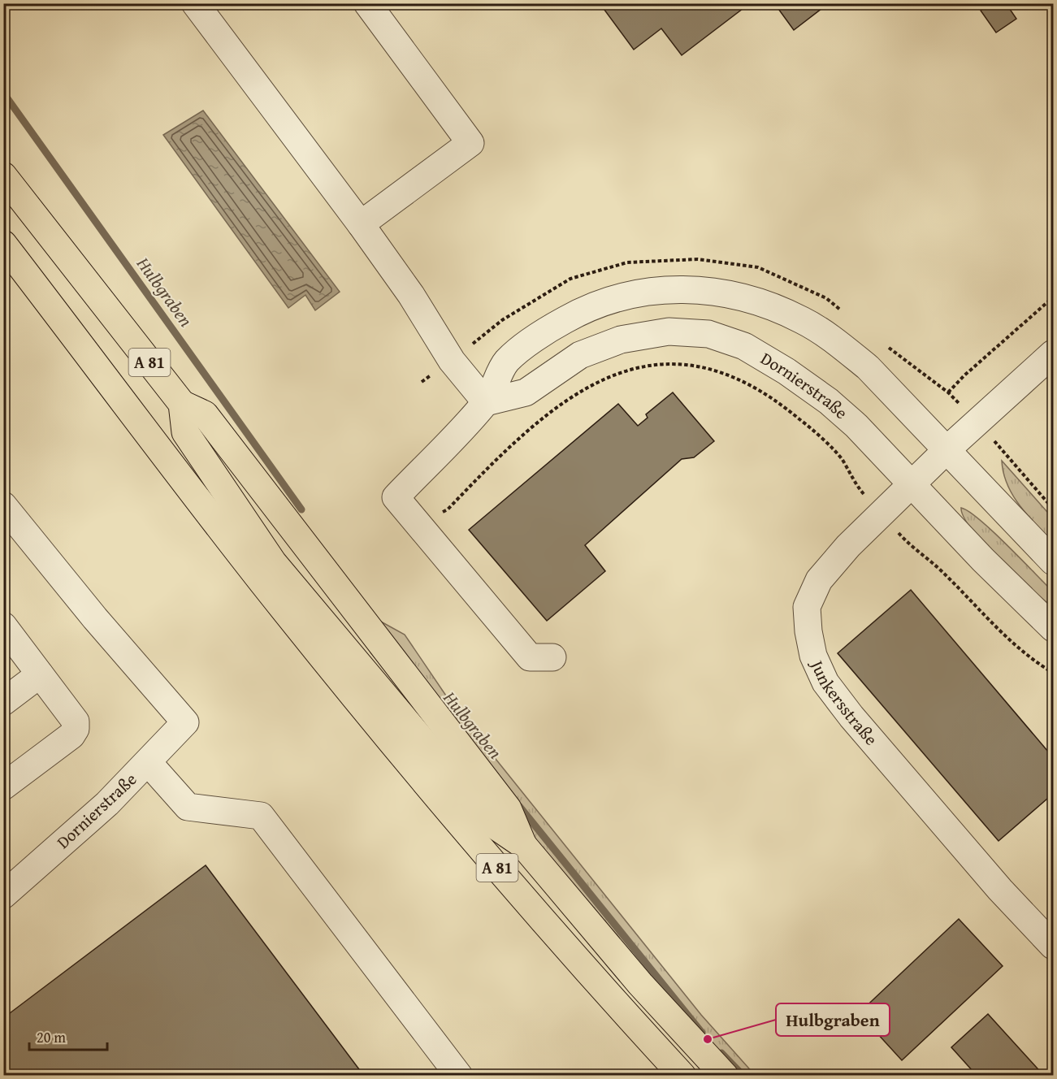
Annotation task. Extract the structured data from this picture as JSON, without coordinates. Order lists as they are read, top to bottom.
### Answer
{
  "streets": {
    "highway": ["A 81"],
    "street": ["Dornierstraße", "Junkersstraße"]
  },
  "crossings": [
    ["Dornierstraße", "Junkersstraße"]
  ],
  "water": ["Hulbgraben"],
  "places": ["Hulbgraben"],
  "scale_bar": "20 m"
}
